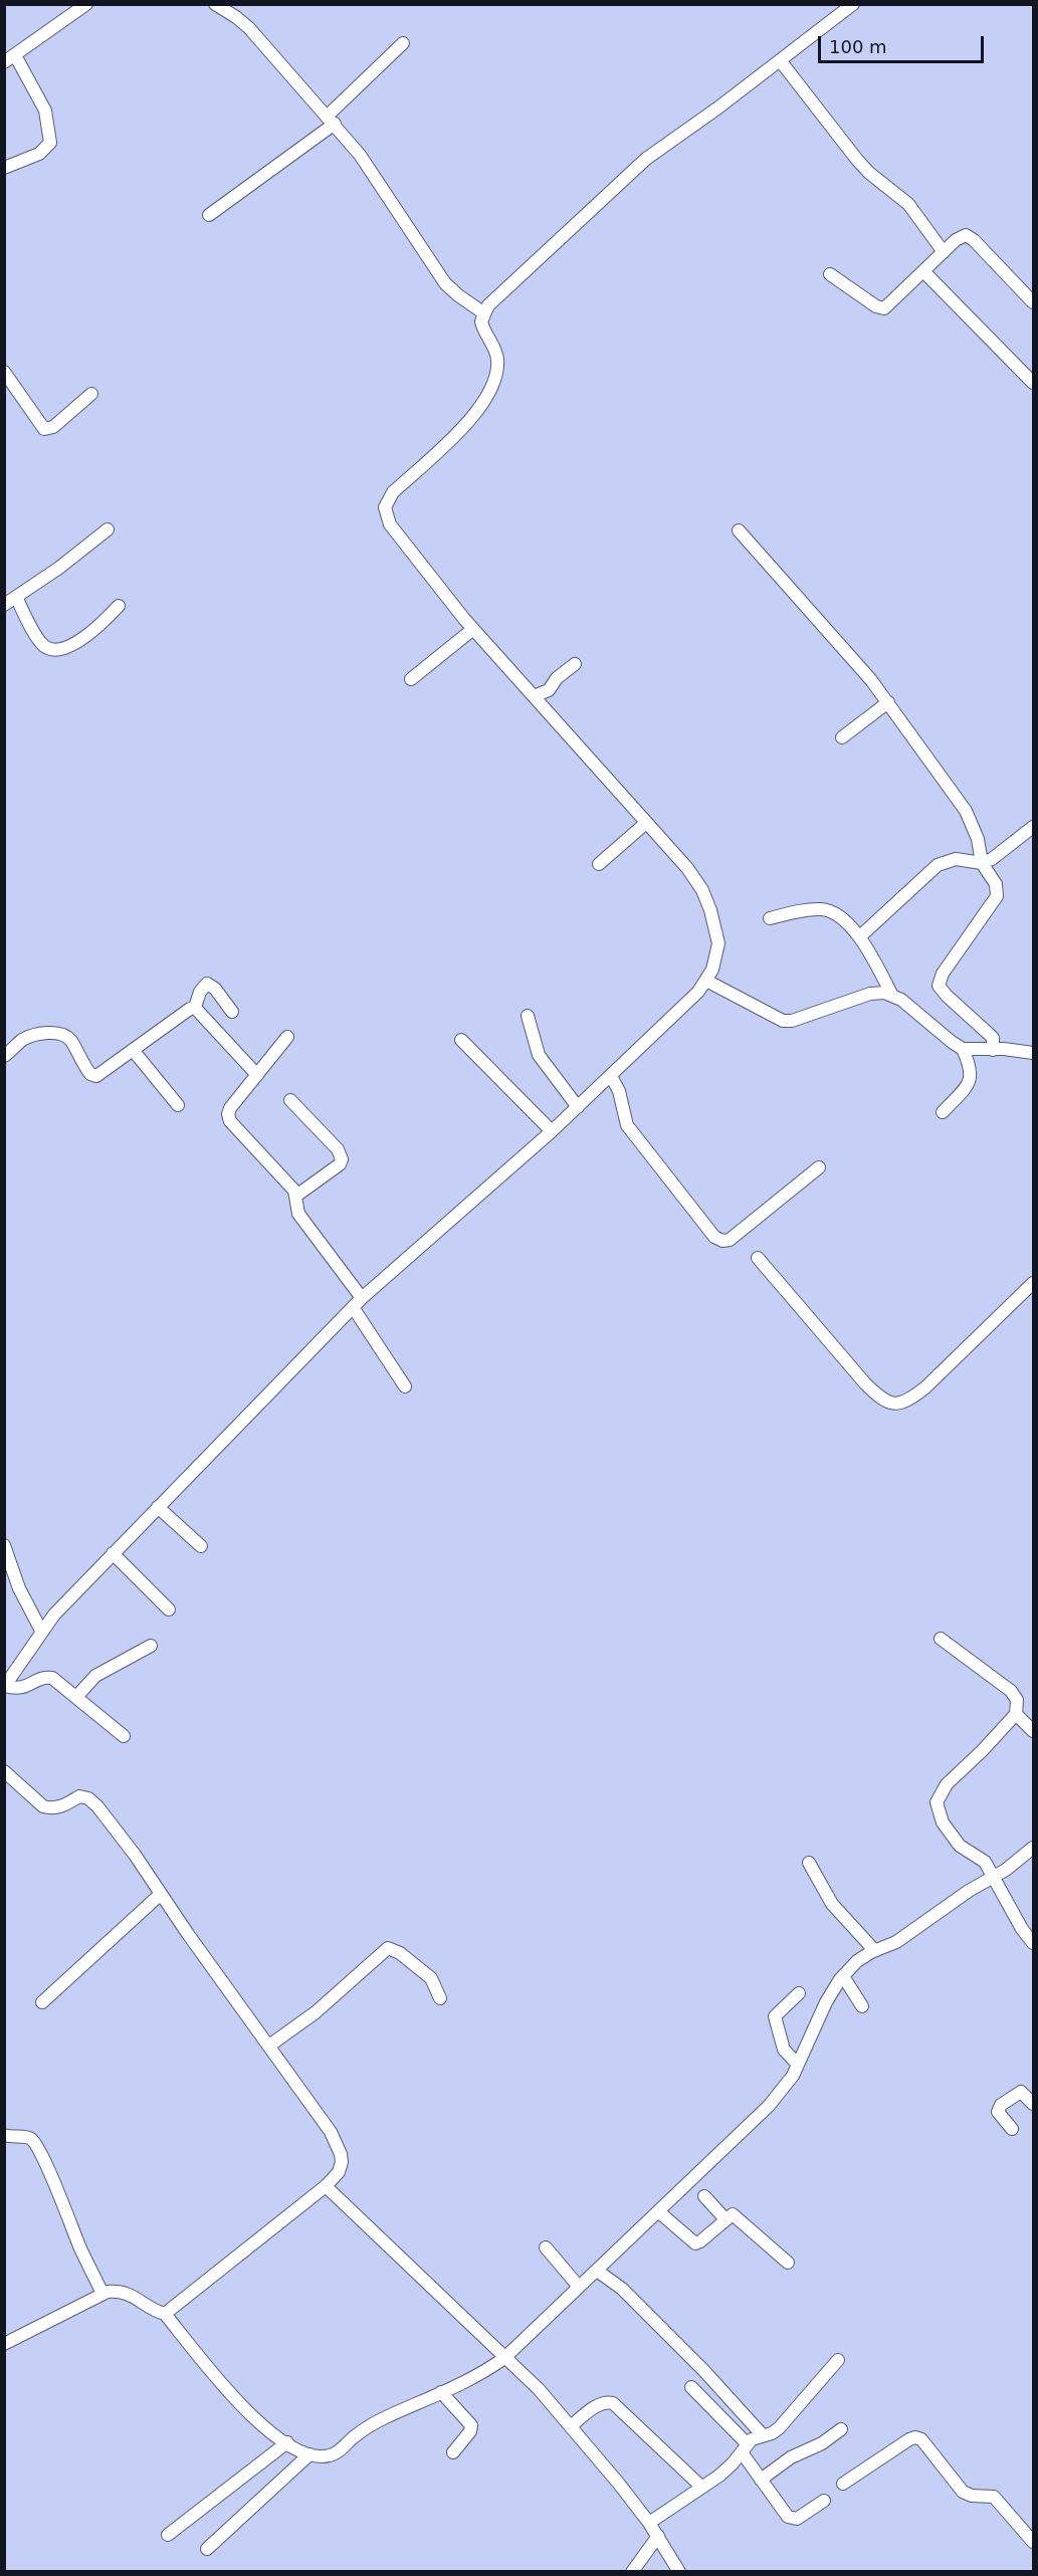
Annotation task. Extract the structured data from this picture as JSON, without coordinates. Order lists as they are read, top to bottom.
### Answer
{
  "scale_bar": "100 m"
}
